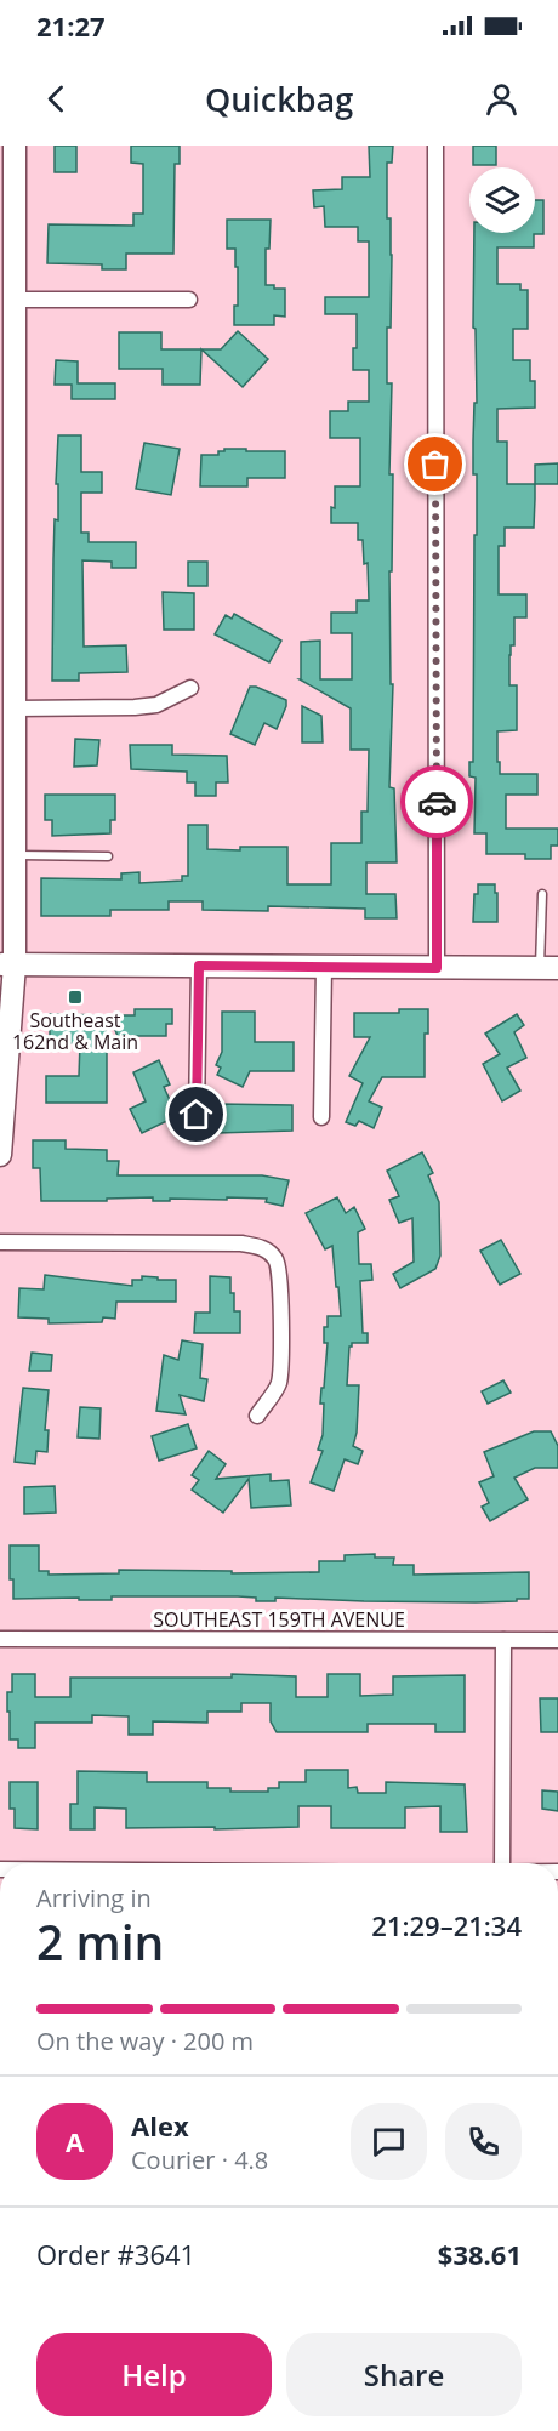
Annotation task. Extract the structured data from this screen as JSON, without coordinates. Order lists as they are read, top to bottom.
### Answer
{
  "streets": {
    "street": ["SOUTHEAST 159TH AVENUE"]
  },
  "places": {
    "transit": ["Southeast 162nd & Main"]
  },
  "page": {
    "status": "21:27",
    "header": "Quickbag",
    "heading": ["2 min", "Arriving in", "21:29–21:34"],
    "panel": [
      "Alex",
      "Courier · 4.8",
      "Order #3641",
      "$38.61"
    ],
    "bar": "On the way · 200 m",
    "round": "A",
    "buttons": ["Help", "Share"]
  }
}
